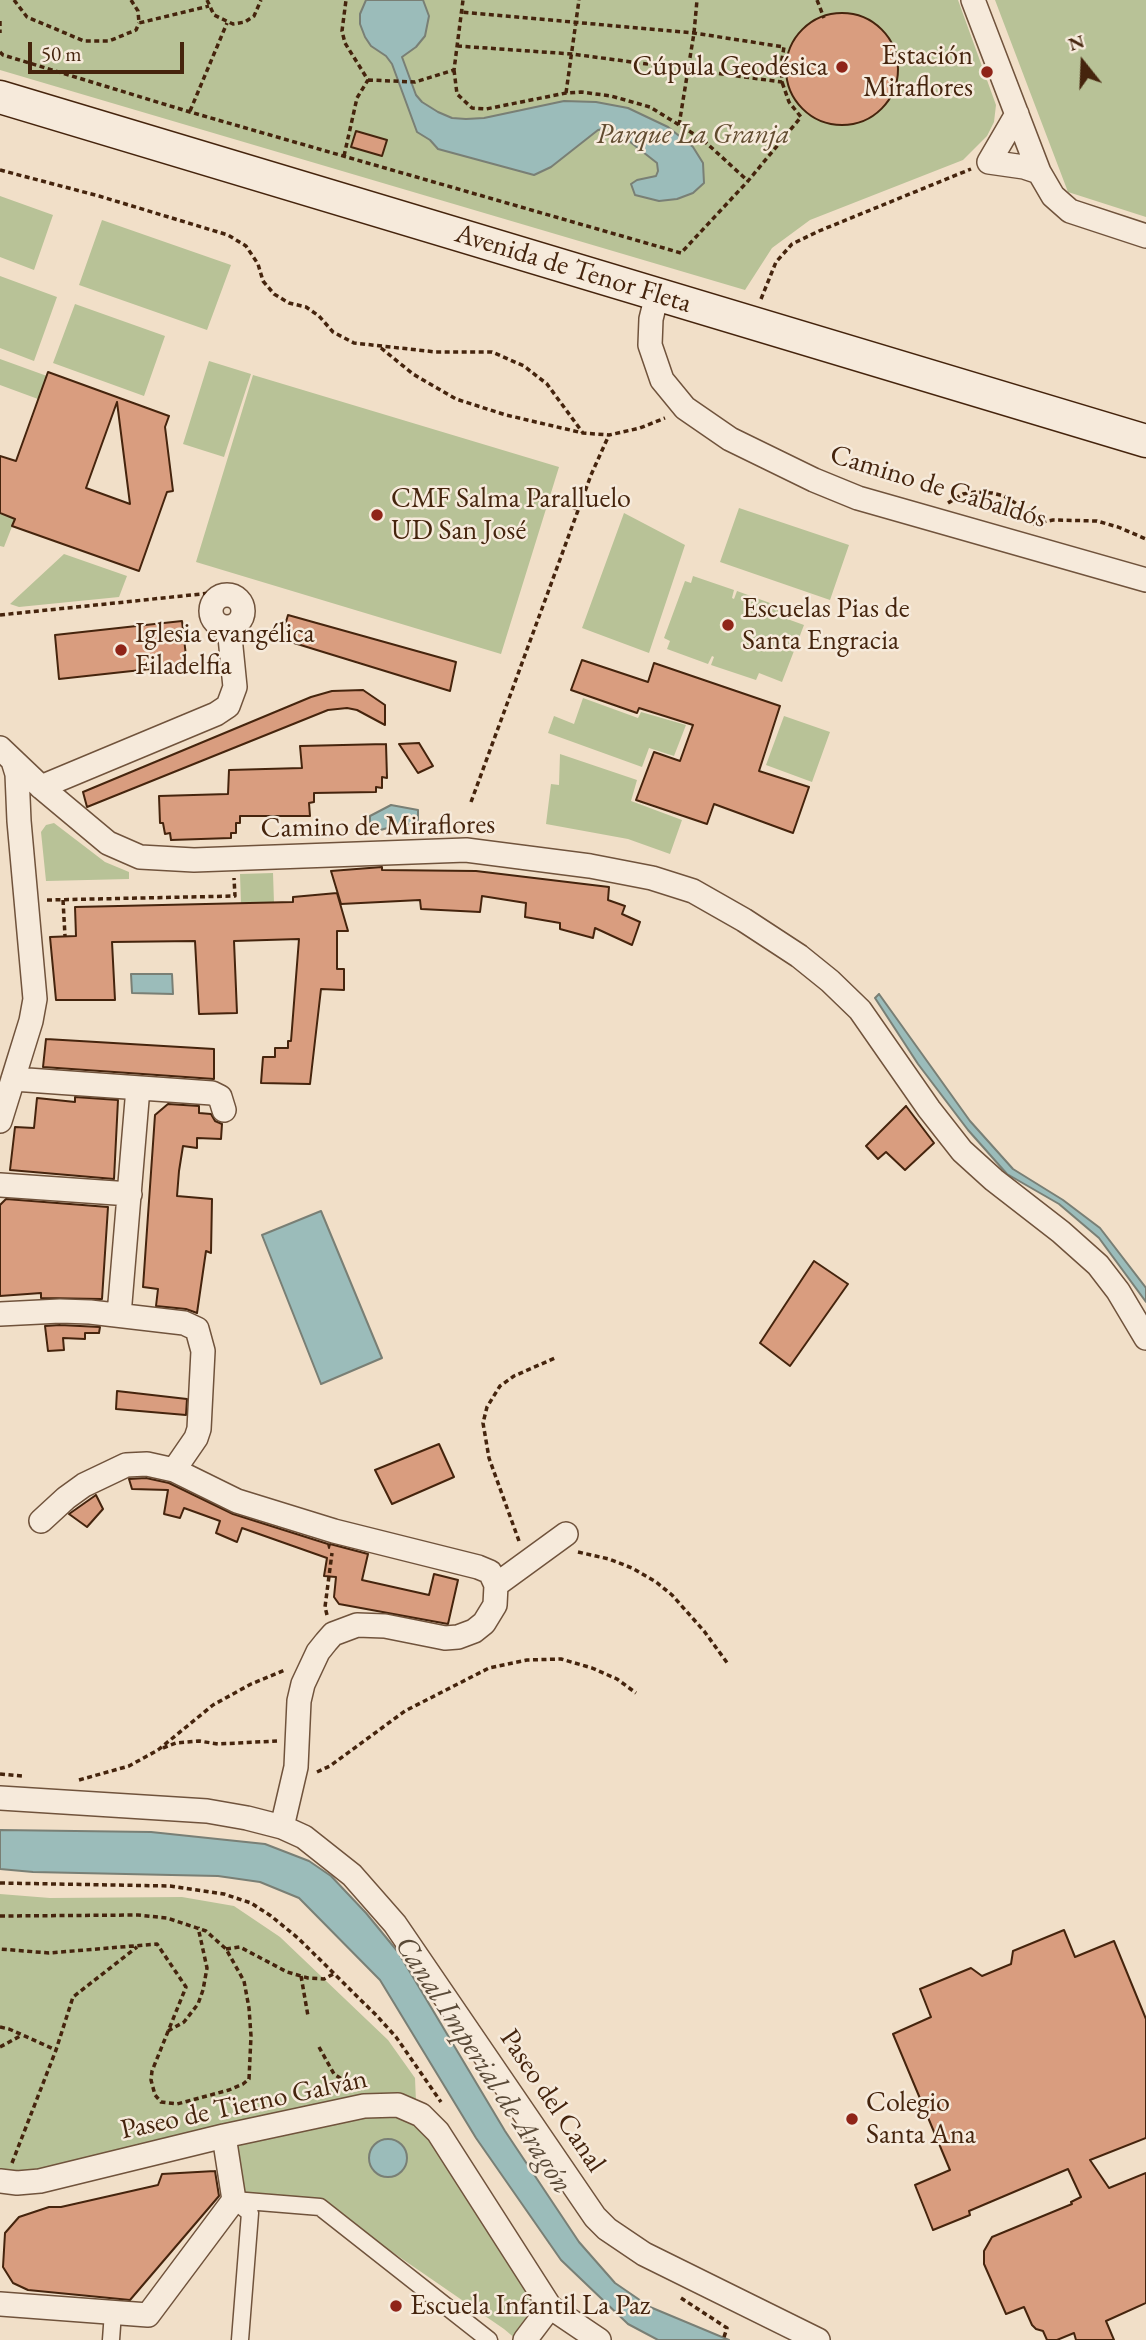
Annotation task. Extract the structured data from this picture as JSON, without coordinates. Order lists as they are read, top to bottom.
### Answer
{
  "streets": {
    "main road": ["Avenida de Tenor Fleta"],
    "street": [
      "Camino de Cabaldós",
      "Camino de Miraflores",
      "Paseo del Canal",
      "Paseo de Tierno Galván"
    ]
  },
  "crossings": [
    ["Avenida de Tenor Fleta", "Camino de Cabaldós"]
  ],
  "water": ["Canal Imperial de Aragón"],
  "parks": ["Parque La Granja"],
  "places": [
    "Cúpula Geodésica",
    "Estación Miraflores",
    "CMF Salma Paralluelo UD San José",
    "Escuelas Pias de Santa Engracia",
    "Iglesia evangélica Filadelfia",
    "Colegio Santa Ana",
    "Escuela Infantil La Paz"
  ],
  "scale_bar": "50 m",
  "north": "top"
}
